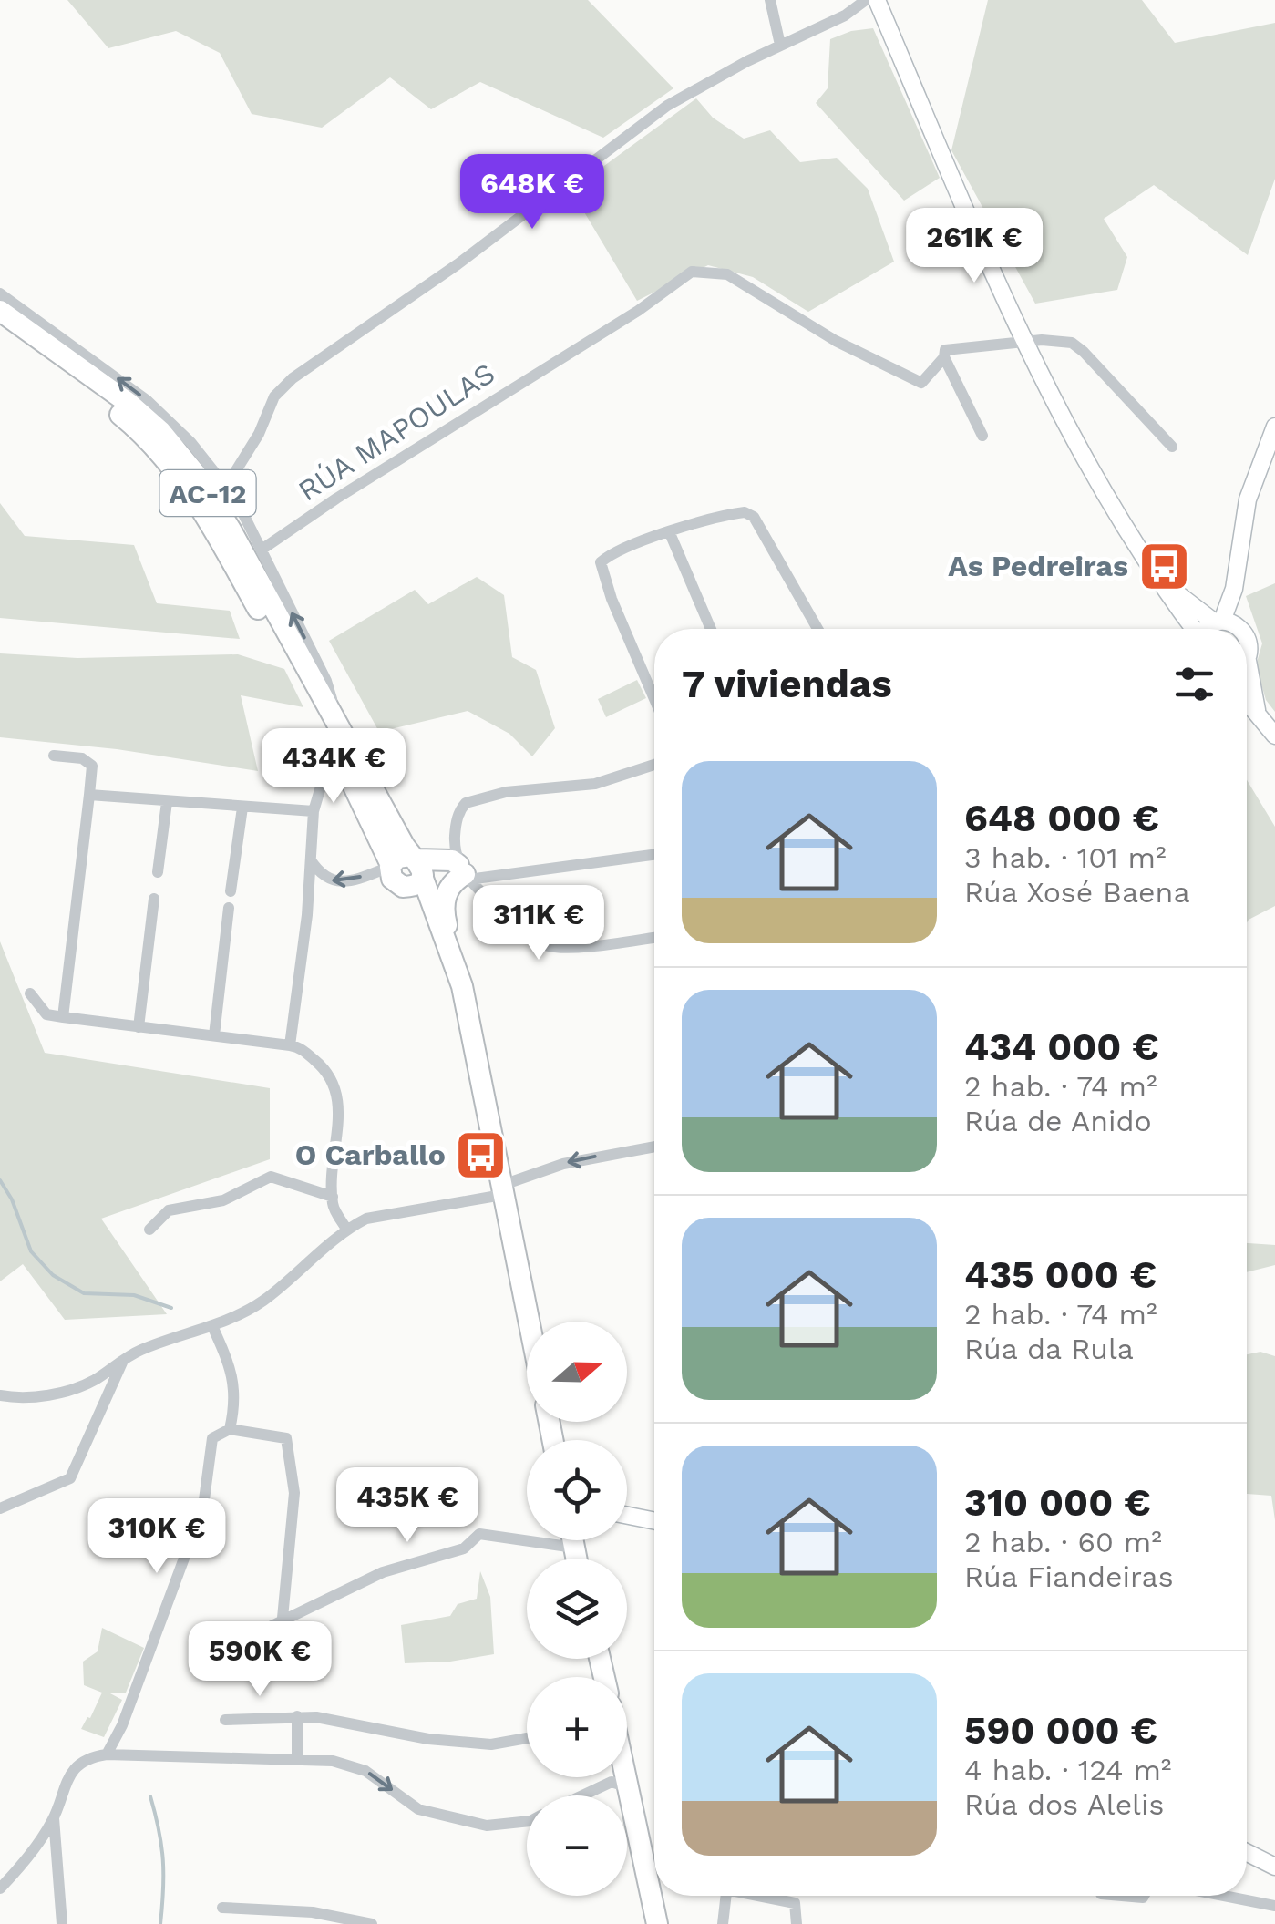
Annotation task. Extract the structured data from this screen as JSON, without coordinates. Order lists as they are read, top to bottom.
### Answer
{
  "streets": {
    "highway": ["AC-12"],
    "street": ["RÚA MAPOULAS"]
  },
  "places": {
    "bus stop": ["As Pedreiras", "O Carballo"]
  },
  "north": "right",
  "page": {
    "price": [
      "648K €",
      "261K €",
      "434K €",
      "311K €",
      "435K €",
      "310K €",
      "590K €"
    ],
    "heading": "7 viviendas",
    "list": [
      {
        "name": "648 000 €",
        "note": "3 hab. · 101 m² · Rúa Xosé Baena"
      },
      {
        "name": "434 000 €",
        "note": "2 hab. · 74 m² · Rúa de Anido"
      },
      {
        "name": "435 000 €",
        "note": "2 hab. · 74 m² · Rúa da Rula"
      },
      {
        "name": "310 000 €",
        "note": "2 hab. · 60 m² · Rúa Fiandeiras"
      },
      {
        "name": "590 000 €",
        "note": "4 hab. · 124 m² · Rúa dos Alelis"
      }
    ],
    "map_buttons": ["+", "−"]
  }
}
